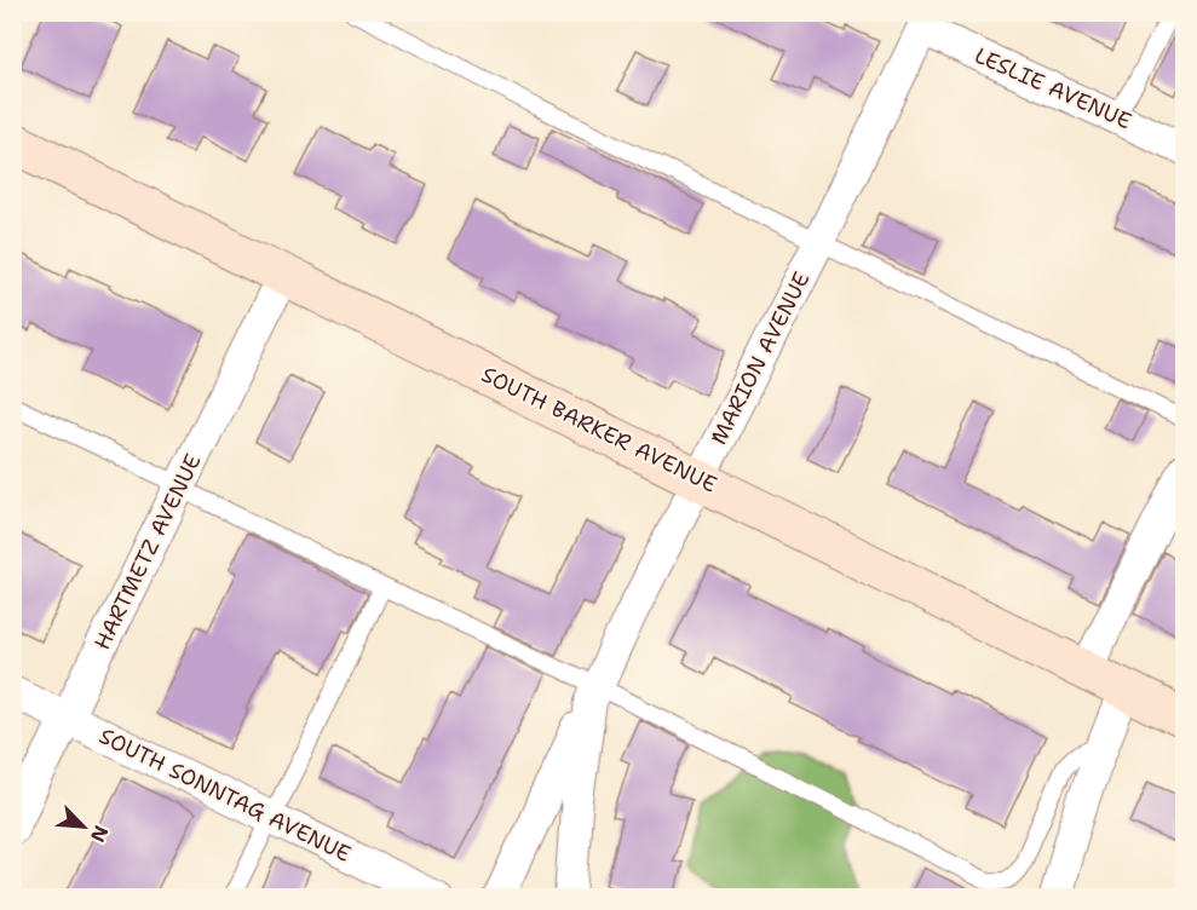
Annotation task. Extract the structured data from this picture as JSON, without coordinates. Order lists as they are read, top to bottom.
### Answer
{
  "streets": {
    "main road": ["SOUTH BARKER AVENUE"],
    "street": [
      "LESLIE AVENUE",
      "MARION AVENUE",
      "HARTMETZ AVENUE",
      "SOUTH SONNTAG AVENUE"
    ]
  },
  "crossings": [
    ["LESLIE AVENUE", "MARION AVENUE"],
    ["MARION AVENUE", "SOUTH BARKER AVENUE"],
    ["SOUTH BARKER AVENUE", "HARTMETZ AVENUE"],
    ["HARTMETZ AVENUE", "SOUTH SONNTAG AVENUE"]
  ],
  "north": "bottom right"
}
